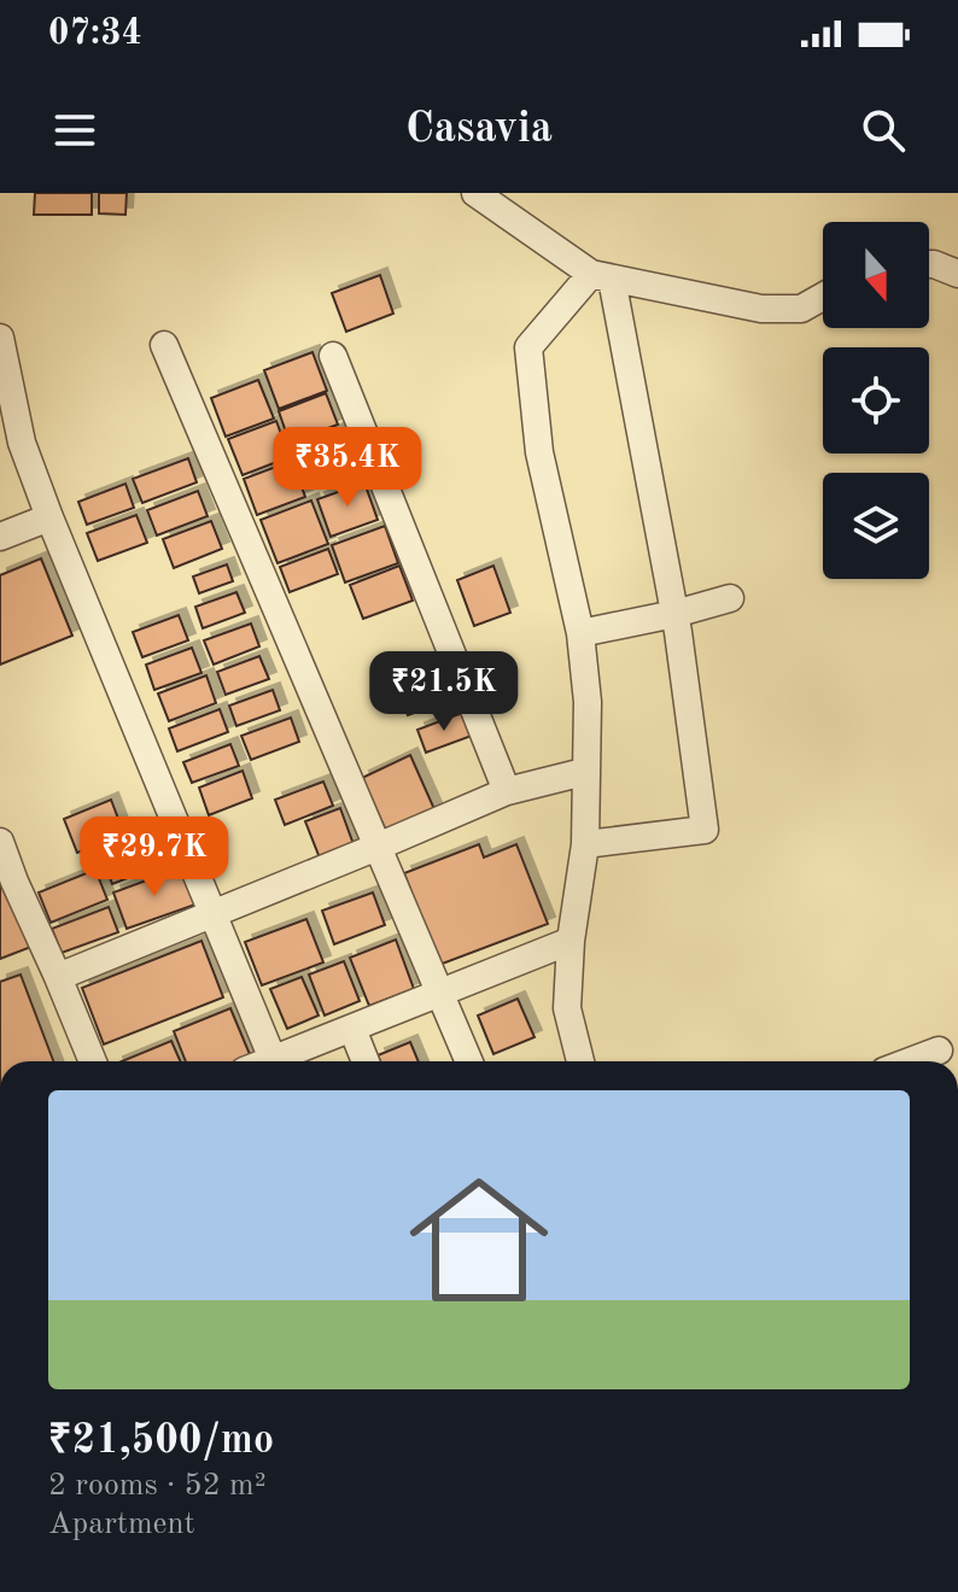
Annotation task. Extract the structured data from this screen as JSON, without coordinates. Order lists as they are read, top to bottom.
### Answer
{
  "north": "bottom",
  "page": {
    "status": "07:34",
    "header": "Casavia",
    "price": ["₹35.4K", "₹21.5K", "₹29.7K"],
    "list": [
      {
        "name": "₹21,500/mo",
        "note": "2 rooms · 52 m² · Apartment"
      }
    ]
  }
}
